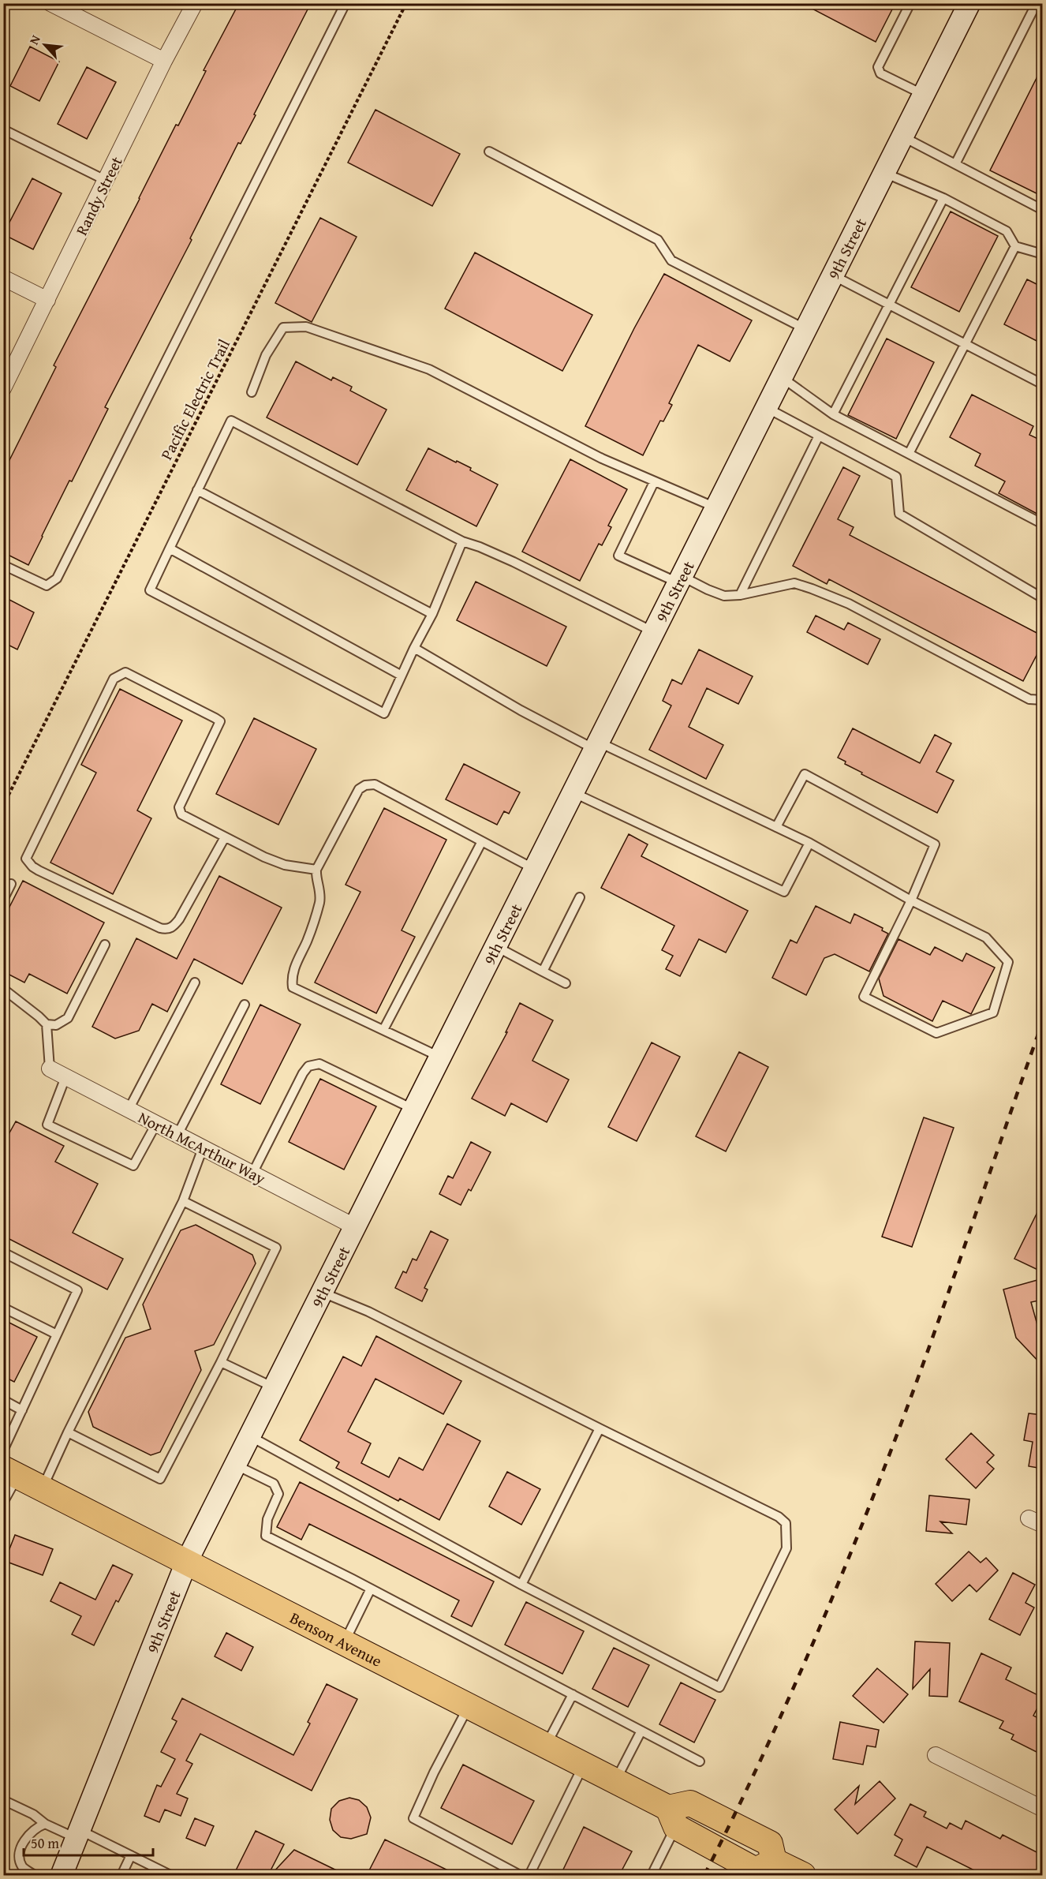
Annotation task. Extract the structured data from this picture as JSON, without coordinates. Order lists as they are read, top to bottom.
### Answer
{
  "streets": {
    "main road": ["Benson Avenue"],
    "street": ["Randy Street", "9th Street", "North McArthur Way"],
    "path": ["Pacific Electric Trail"]
  },
  "crossings": [
    ["9th Street", "North McArthur Way"],
    ["9th Street", "Benson Avenue"]
  ],
  "scale_bar": "50 m",
  "north": "top left"
}
